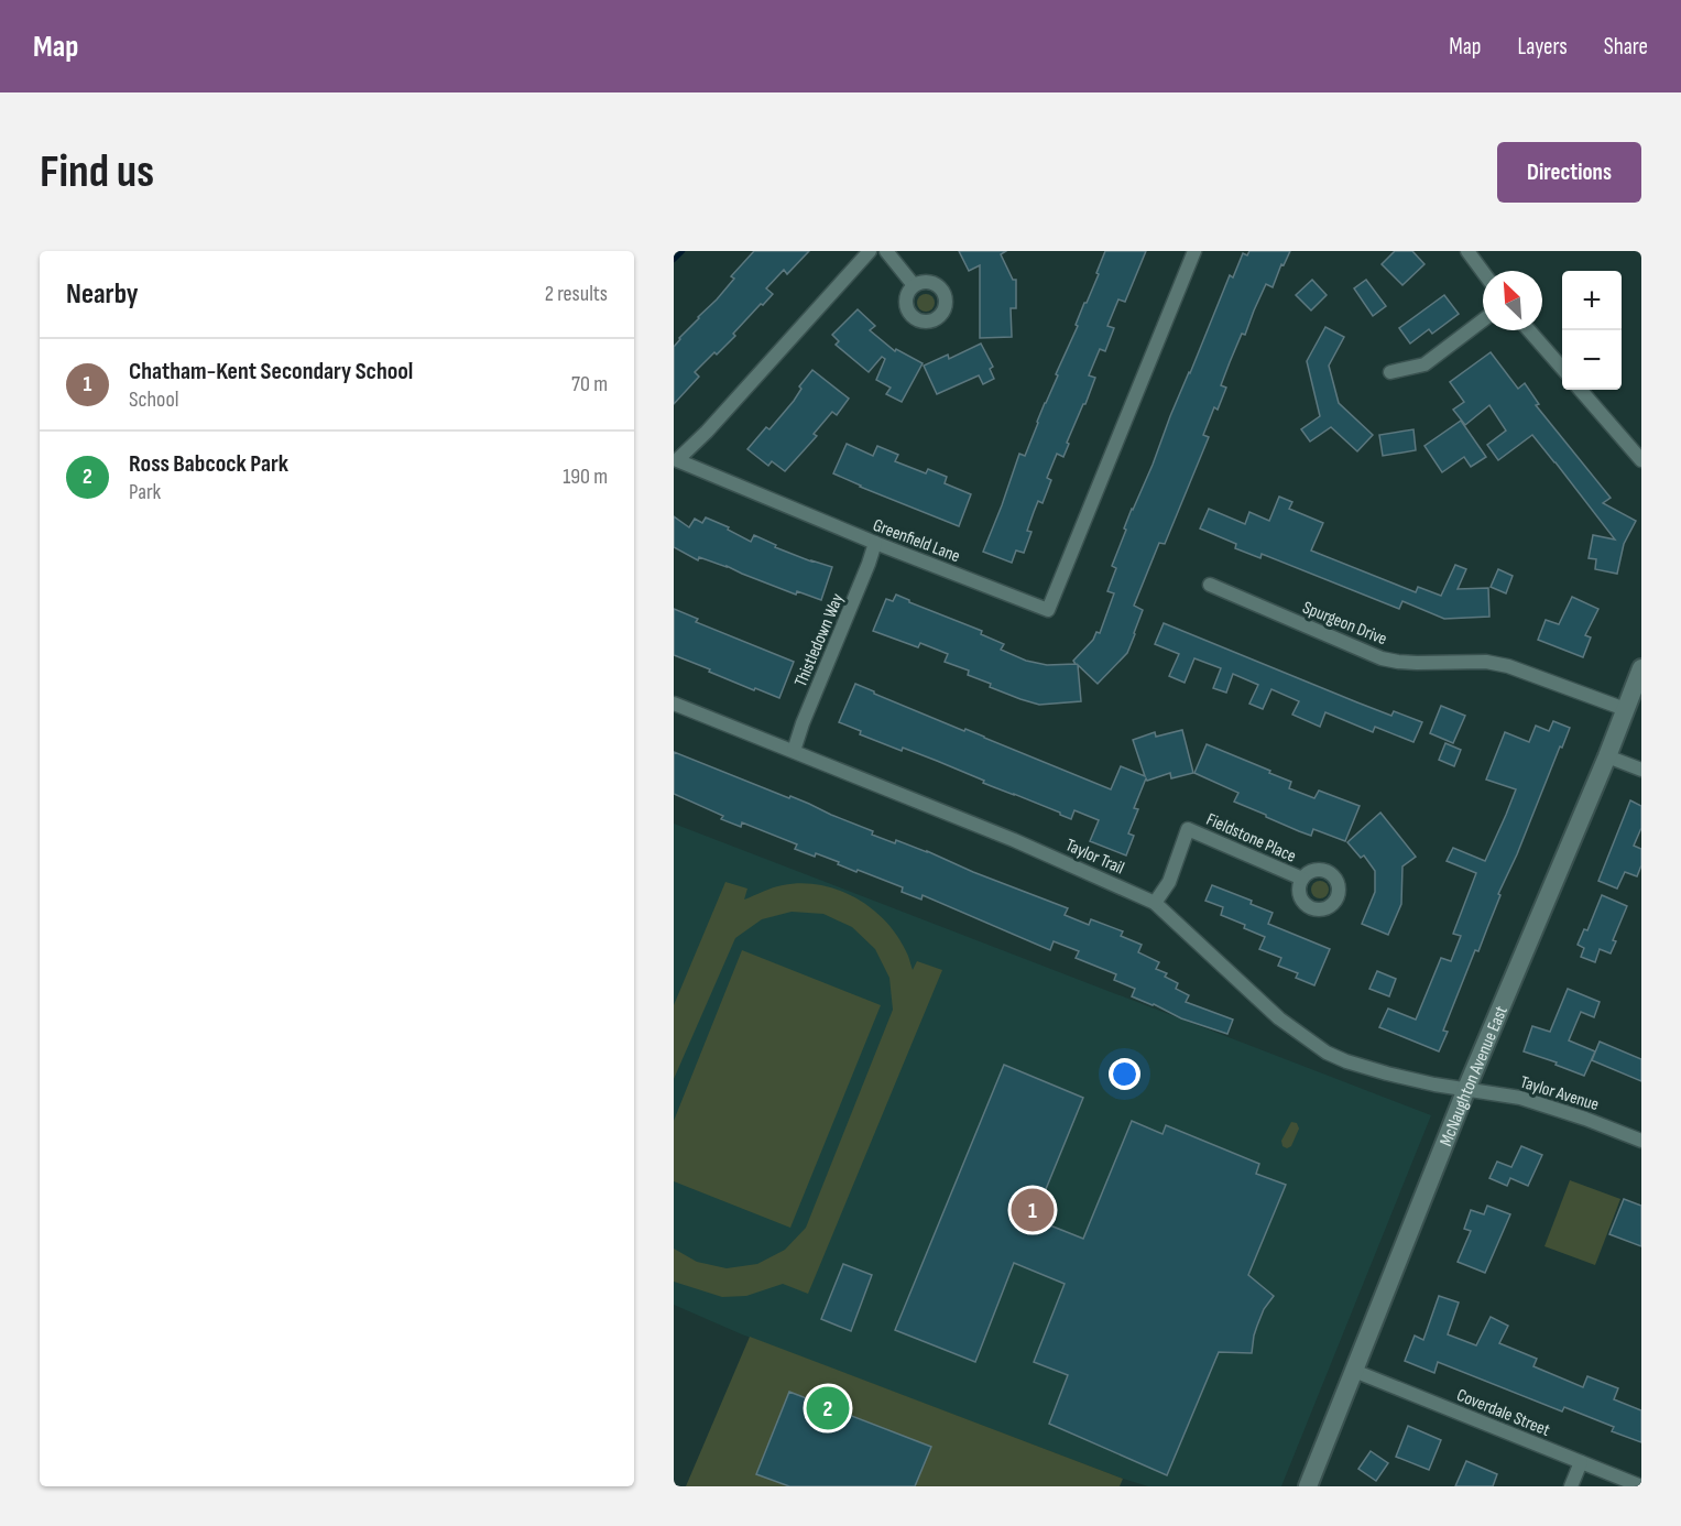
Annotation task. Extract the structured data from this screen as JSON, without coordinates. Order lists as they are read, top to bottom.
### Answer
{
  "streets": {
    "main road": ["McNaughton Avenue East"],
    "street": [
      "Greenfield Lane",
      "Spurgeon Drive",
      "Thistledown Way",
      "Fieldstone Place",
      "Taylor Trail",
      "Taylor Avenue",
      "Coverdale Street"
    ]
  },
  "crossings": [
    ["Greenfield Lane", "Thistledown Way"],
    ["Spurgeon Drive", "McNaughton Avenue East"],
    ["Thistledown Way", "Taylor Trail"],
    ["Fieldstone Place", "Taylor Trail"],
    ["Taylor Trail", "McNaughton Avenue East"],
    ["Taylor Trail", "Taylor Avenue"],
    ["McNaughton Avenue East", "Taylor Avenue"],
    ["McNaughton Avenue East", "Coverdale Street"]
  ],
  "north": "top left",
  "page": {
    "header": "Map",
    "nav": ["Map", "Layers", "Share"],
    "buttons": "Directions",
    "title": "Find us",
    "heading": ["Nearby", "2 results"],
    "map_buttons": ["+", "−"],
    "list": [
      {
        "mark": "1",
        "name": "Chatham-Kent Secondary School",
        "note": "School",
        "value": "70 m"
      },
      {
        "mark": "2",
        "name": "Ross Babcock Park",
        "note": "Park",
        "value": "190 m"
      }
    ],
    "pins": ["1", "2"]
  }
}
